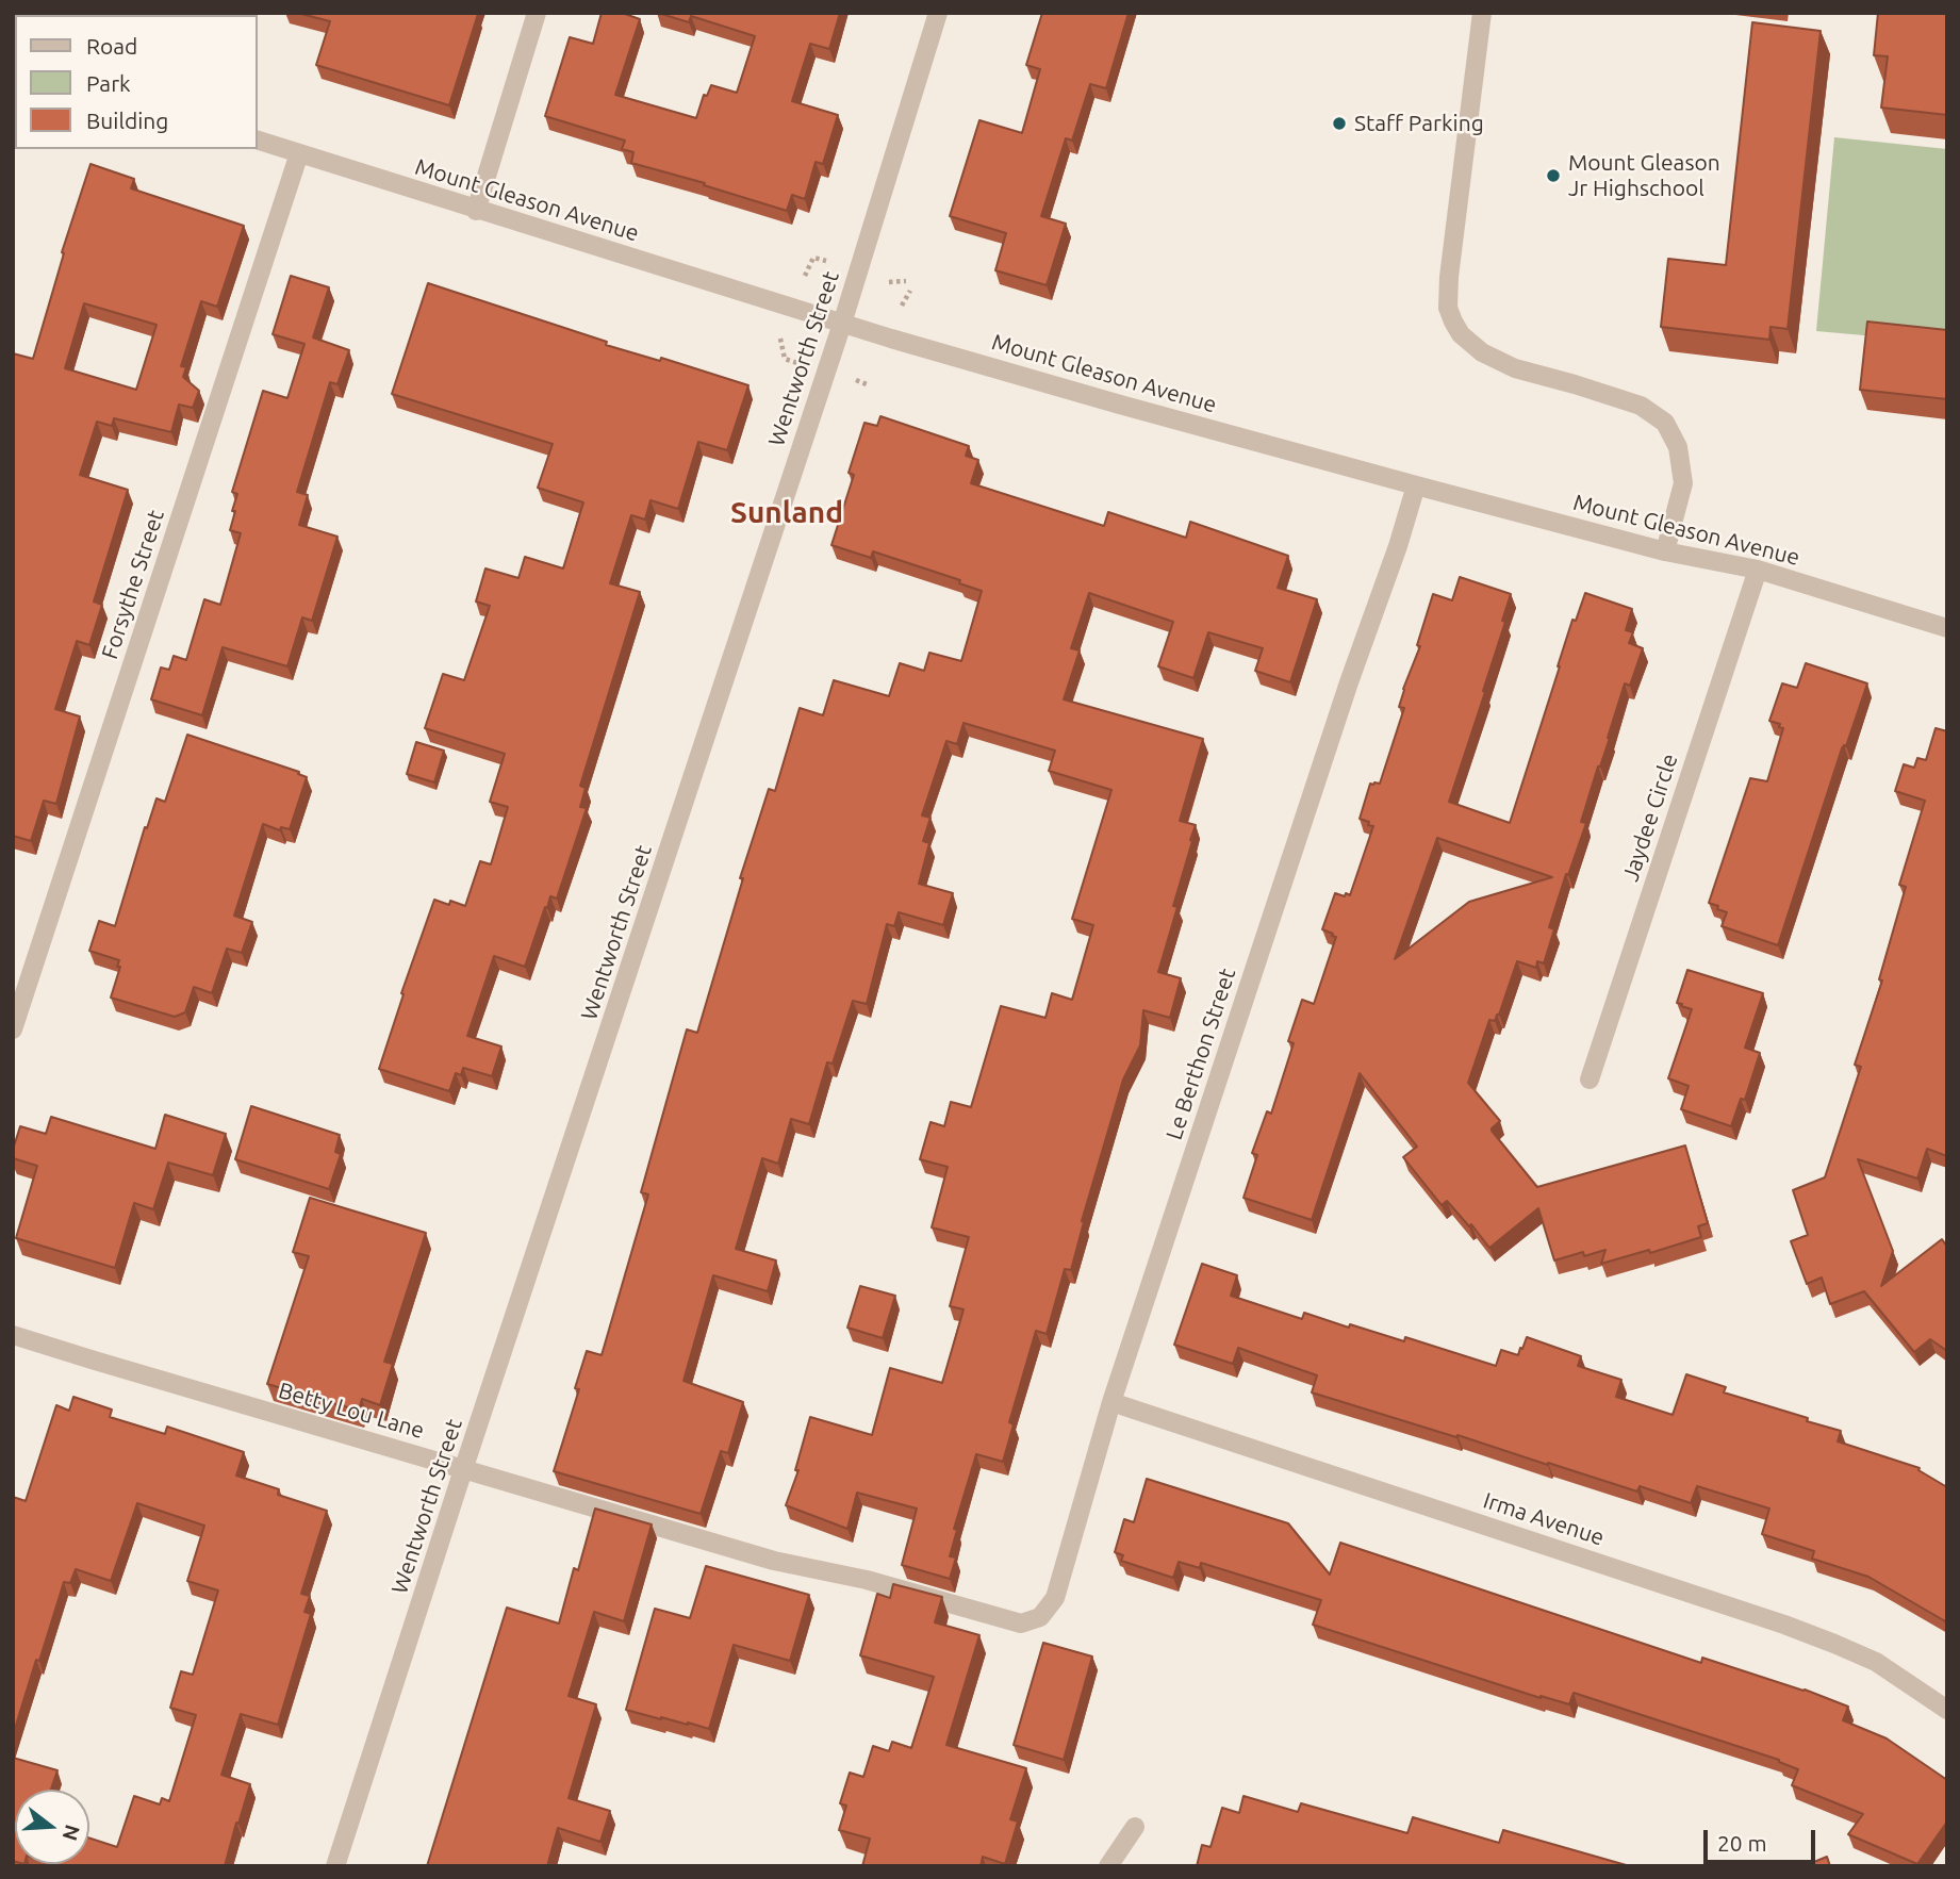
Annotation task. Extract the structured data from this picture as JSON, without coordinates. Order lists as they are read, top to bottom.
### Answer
{
  "streets": {
    "street": [
      "Mount Gleason Avenue",
      "Wentworth Street",
      "Forsythe Street",
      "Jaydee Circle",
      "Le Berthon Street",
      "Betty Lou Lane",
      "Irma Avenue"
    ]
  },
  "crossings": [
    ["Mount Gleason Avenue", "Wentworth Street"],
    ["Mount Gleason Avenue", "Forsythe Street"],
    ["Mount Gleason Avenue", "Jaydee Circle"],
    ["Mount Gleason Avenue", "Le Berthon Street"],
    ["Wentworth Street", "Betty Lou Lane"],
    ["Le Berthon Street", "Betty Lou Lane"],
    ["Le Berthon Street", "Irma Avenue"]
  ],
  "districts": ["Sunland"],
  "places": ["Staff Parking", "Mount Gleason Jr Highschool"],
  "legend": ["Road", "Park", "Building"],
  "scale_bar": "20 m",
  "north": "right"
}
